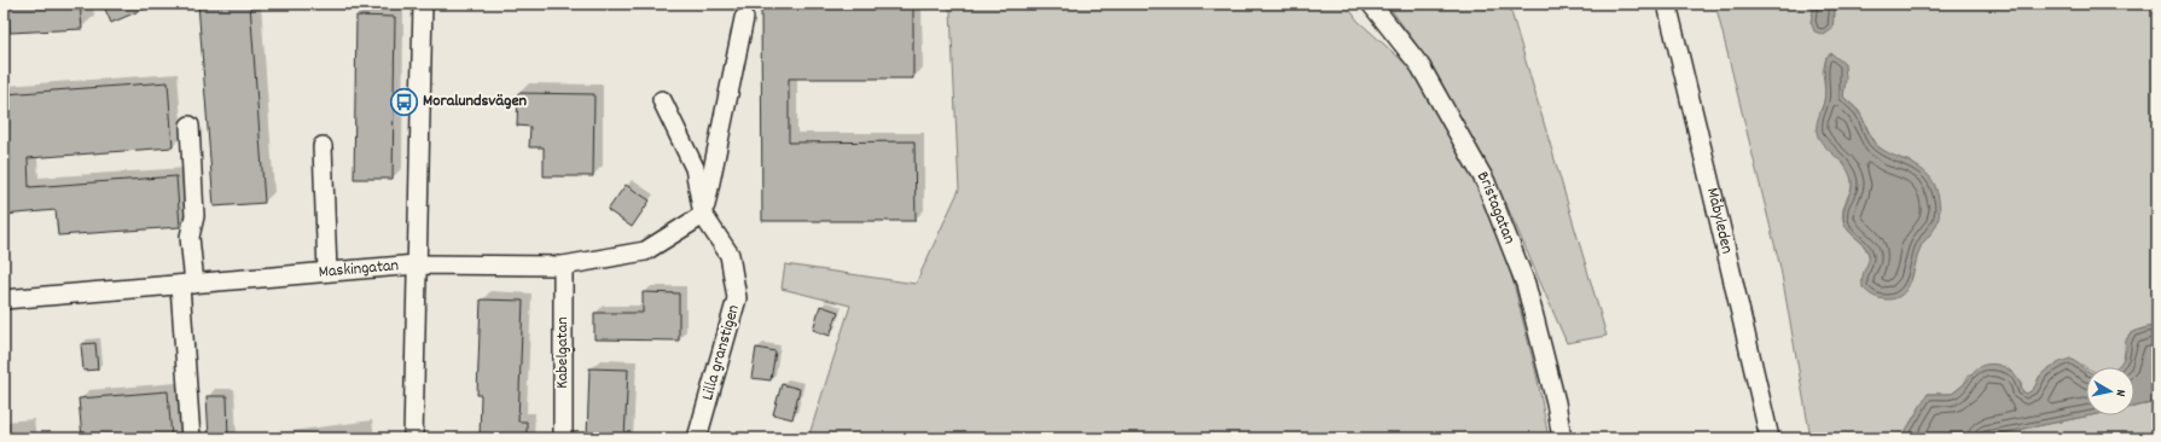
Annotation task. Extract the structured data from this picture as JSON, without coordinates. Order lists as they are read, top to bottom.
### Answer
{
  "streets": {
    "street": [
      "Bristagatan",
      "Måbyleden",
      "Maskingatan",
      "Kabelgatan",
      "Lilla granstigen"
    ]
  },
  "crossings": [
    ["Maskingatan", "Kabelgatan"],
    ["Maskingatan", "Lilla granstigen"]
  ],
  "places": {
    "bus stop": ["Moralundsvägen"]
  },
  "north": "right"
}
